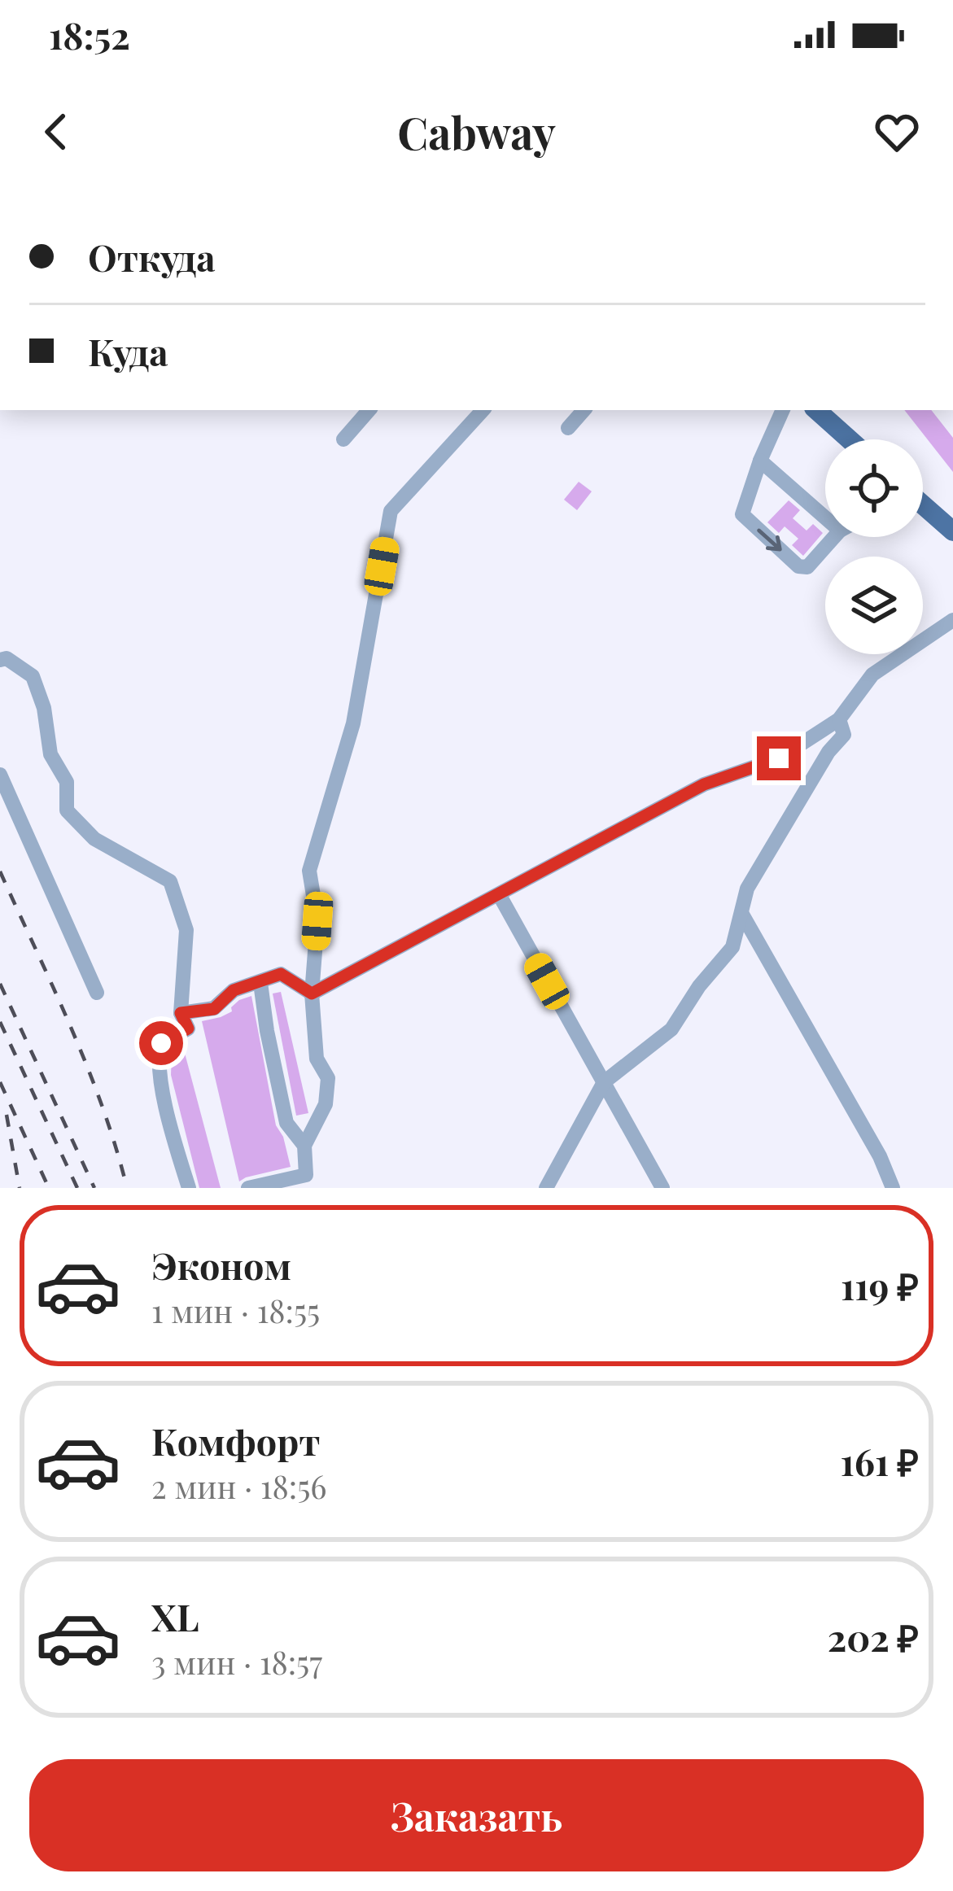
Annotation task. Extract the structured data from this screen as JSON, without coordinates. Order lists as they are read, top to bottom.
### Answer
{
  "page": {
    "status": "18:52",
    "header": "Cabway",
    "banner": ["Откуда", "Куда"],
    "list": [
      {
        "name": "Эконом",
        "note": "1 мин · 18:55",
        "value": "119 ₽"
      },
      {
        "name": "Комфорт",
        "note": "2 мин · 18:56",
        "value": "161 ₽"
      },
      {
        "name": "XL",
        "note": "3 мин · 18:57",
        "value": "202 ₽"
      }
    ],
    "buttons": "Заказать"
  }
}
